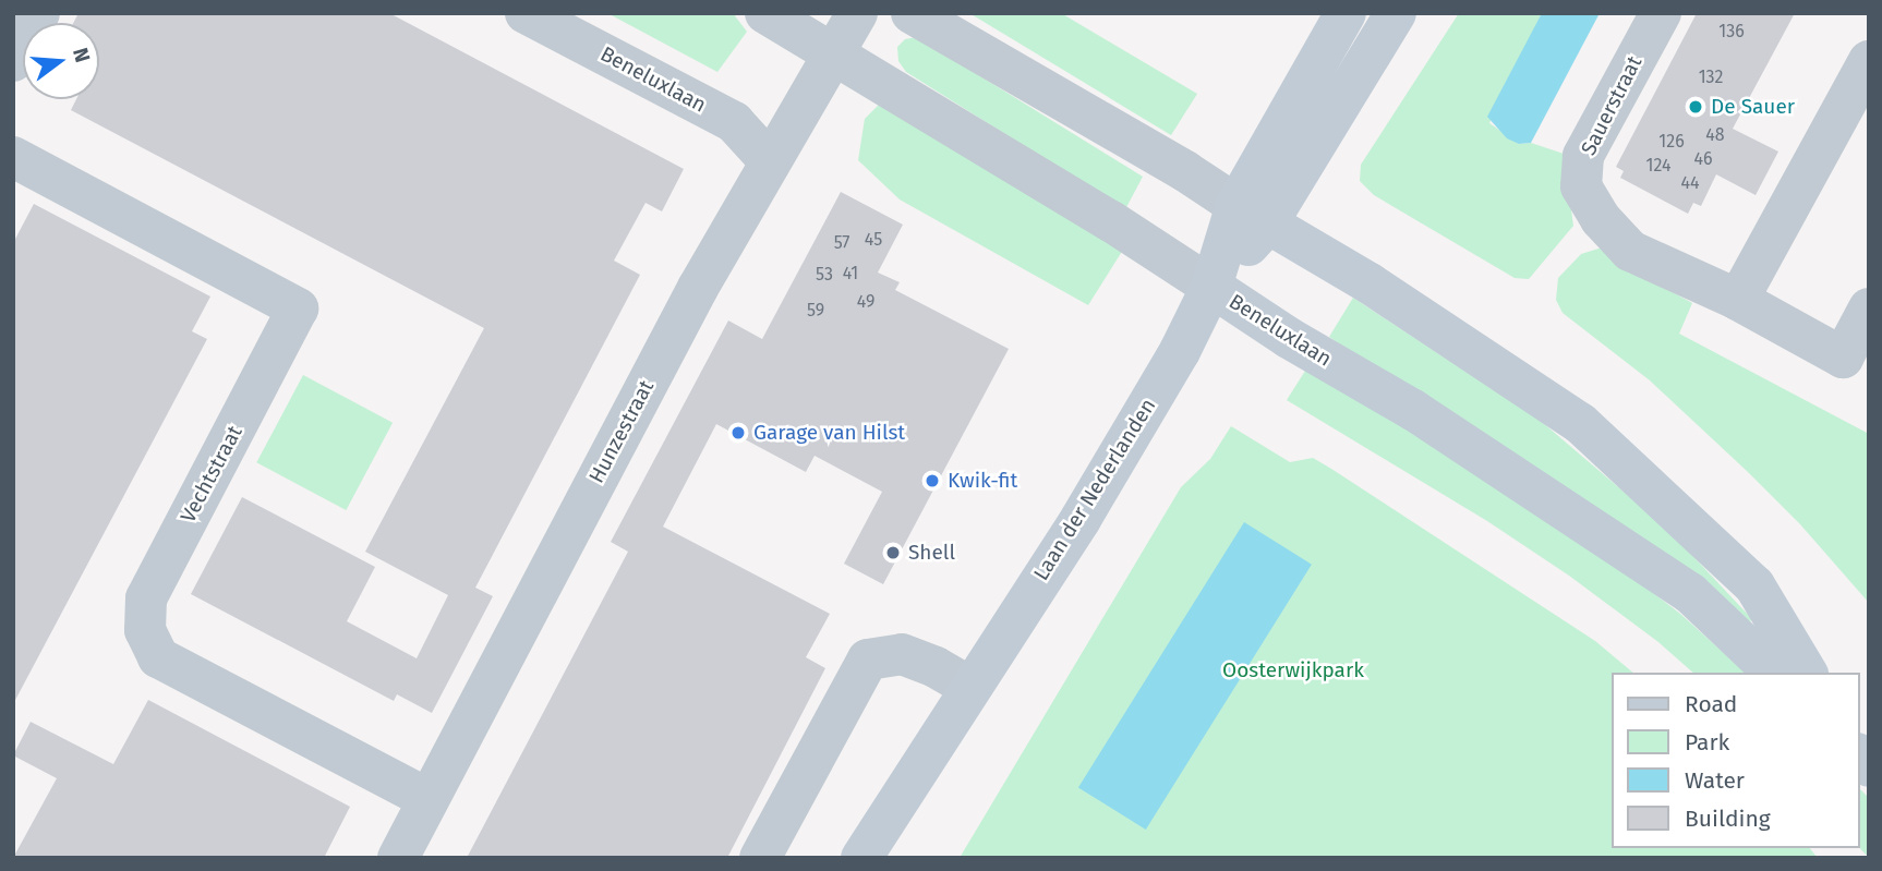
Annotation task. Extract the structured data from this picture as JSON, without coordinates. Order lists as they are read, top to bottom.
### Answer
{
  "streets": {
    "main road": ["Beneluxlaan", "Laan der Nederlanden"],
    "street": ["Sauerstraat", "Hunzestraat", "Vechtstraat"]
  },
  "crossings": [
    ["Beneluxlaan", "Hunzestraat"],
    ["Beneluxlaan", "Laan der Nederlanden"],
    ["Hunzestraat", "Vechtstraat"]
  ],
  "parks": ["Oosterwijkpark"],
  "places": [
    "De Sauer",
    "Garage van Hilst",
    "Kwik-fit",
    "Shell"
  ],
  "house_numbers": [
    "136",
    "132",
    "48",
    "126",
    "46",
    "124",
    "44",
    "45",
    "57",
    "41",
    "53",
    "49",
    "59"
  ],
  "legend": [
    "Road",
    "Park",
    "Water",
    "Building"
  ],
  "north": "right"
}
